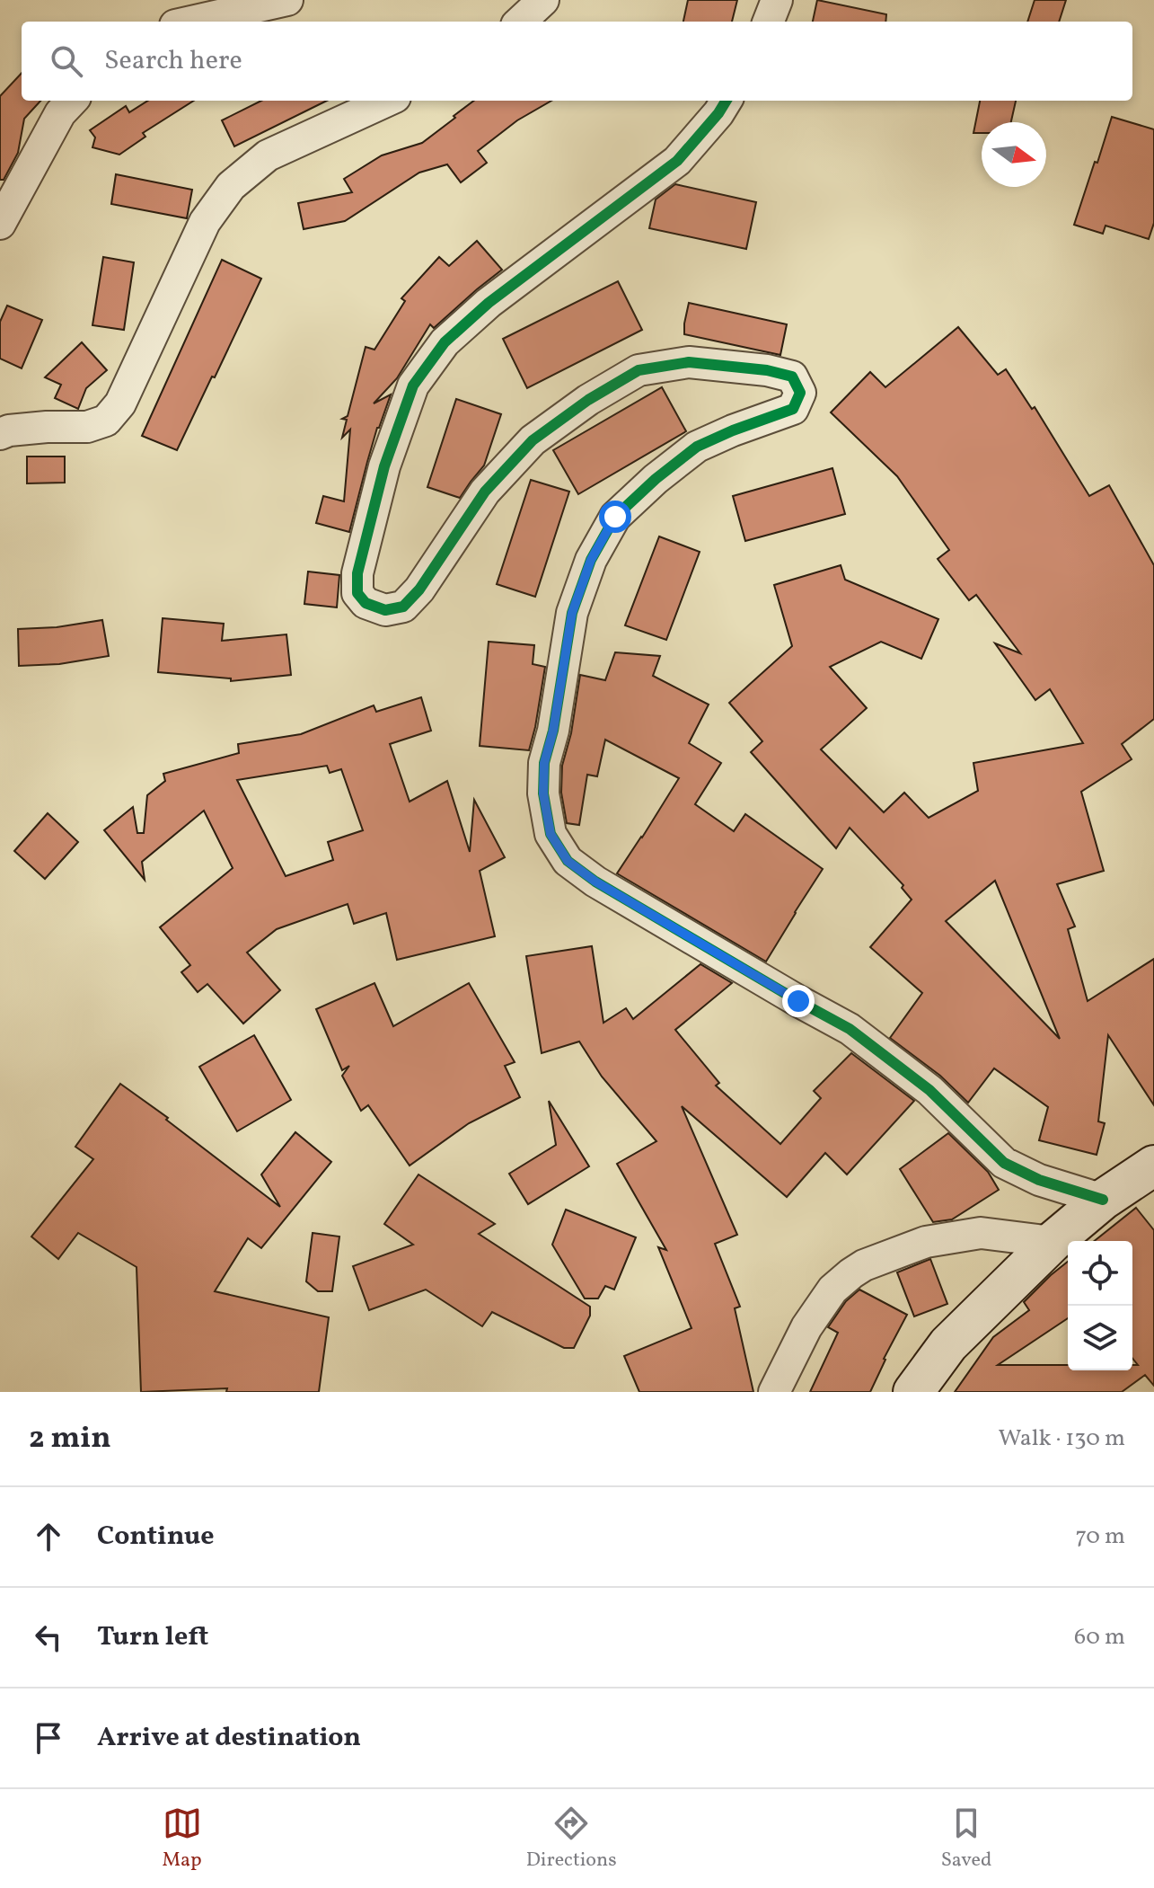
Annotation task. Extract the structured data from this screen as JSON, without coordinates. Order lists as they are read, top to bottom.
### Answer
{
  "north": "right",
  "page": {
    "search": "Search here",
    "heading": ["2 min", "Walk · 130 m"],
    "list": [
      ["Continue", "70 m"],
      ["Turn left", "60 m"],
      "Arrive at destination"
    ],
    "nav": ["Map", "Directions", "Saved"]
  }
}
